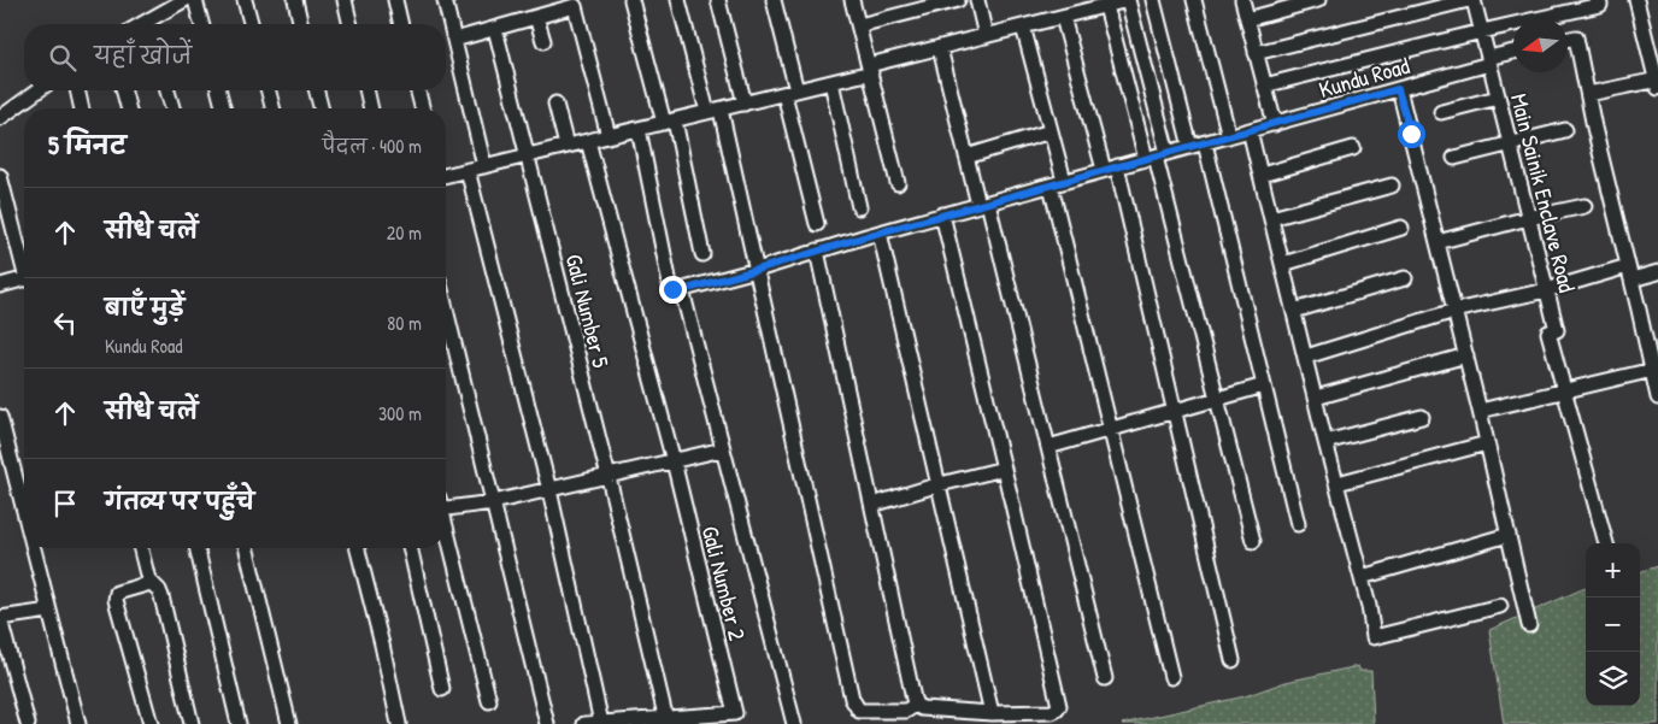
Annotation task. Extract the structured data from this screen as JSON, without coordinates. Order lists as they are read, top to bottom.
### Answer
{
  "streets": {
    "street": [
      "Kundu Road",
      "Main Sainik Enclave Road",
      "Gali Number 5",
      "Gali Number 2"
    ]
  },
  "crossings": [
    ["Kundu Road", "Main Sainik Enclave Road"],
    ["Gali Number 5", "Gali Number 2"]
  ],
  "north": "left",
  "page": {
    "search": "यहाँ खोजें",
    "heading": ["5 मिनट", "पैदल · 400 m"],
    "list": [
      ["सीधे चलें", "20 m"],
      ["बाएँ मुड़ें", "Kundu Road", "80 m"],
      ["सीधे चलें", "300 m"],
      "गंतव्य पर पहुँचे"
    ],
    "map_buttons": ["+", "−"]
  }
}
